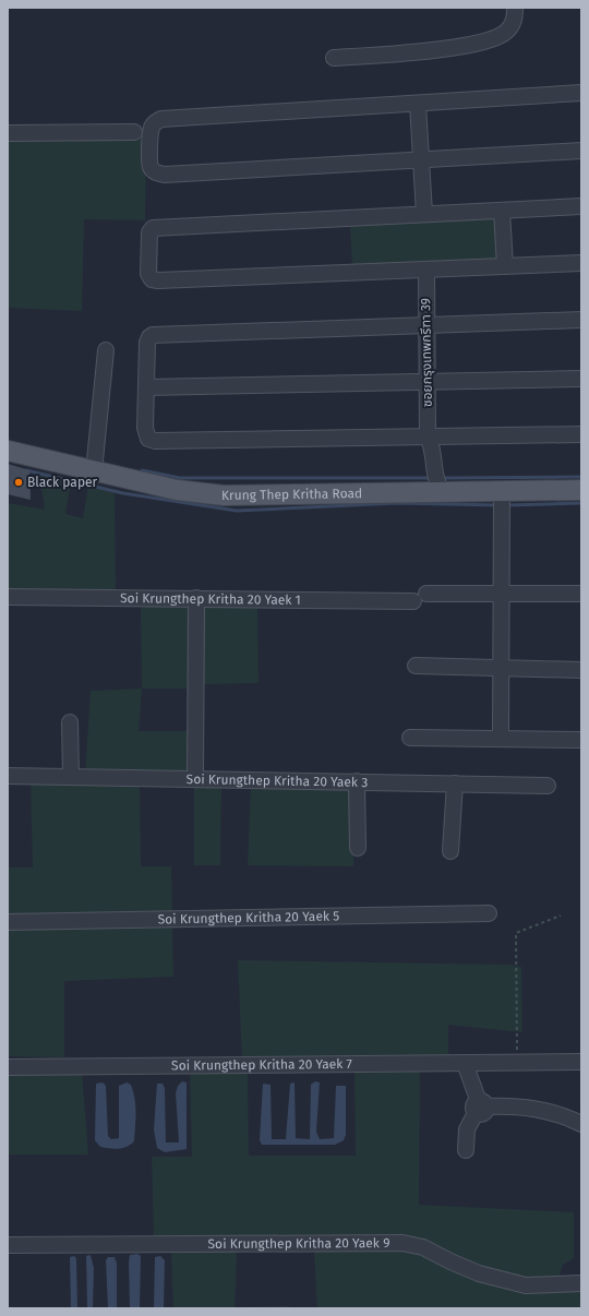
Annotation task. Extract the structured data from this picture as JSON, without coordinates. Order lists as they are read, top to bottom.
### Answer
{
  "streets": {
    "main road": ["Krung Thep Kritha Road"],
    "street": [
      "ซอยกรุงเทพกรีฑา 39",
      "Soi Krungthep Kritha 20 Yaek 1",
      "Soi Krungthep Kritha 20 Yaek 3",
      "Soi Krungthep Kritha 20 Yaek 5",
      "Soi Krungthep Kritha 20 Yaek 7",
      "Soi Krungthep Kritha 20 Yaek 9"
    ]
  },
  "crossings": [
    ["ซอยกรุงเทพกรีฑา 39", "Krung Thep Kritha Road"]
  ],
  "places": ["Black paper"]
}
